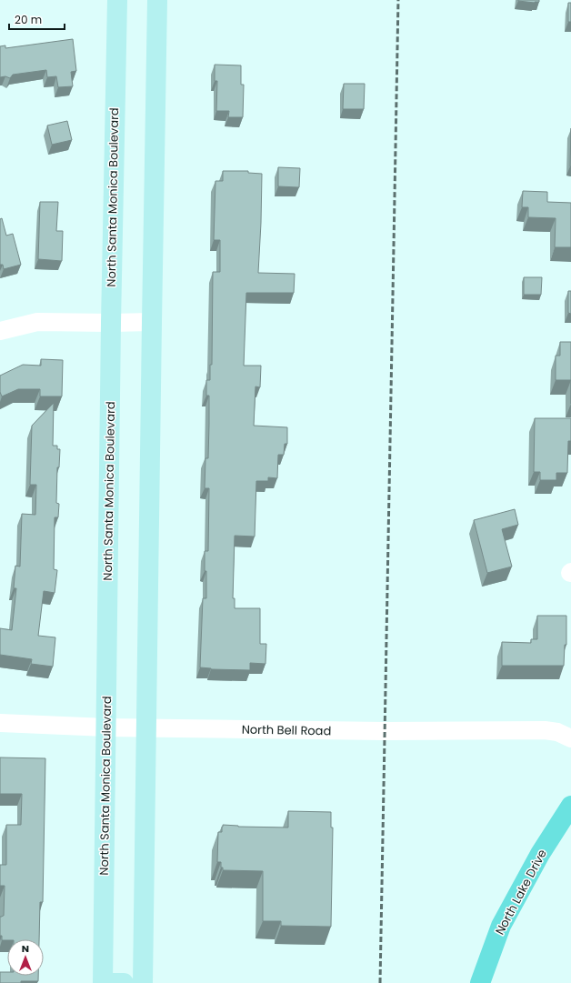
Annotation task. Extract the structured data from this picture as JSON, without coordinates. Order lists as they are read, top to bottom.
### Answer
{
  "streets": {
    "main road": ["North Lake Drive"],
    "street": ["North Santa Monica Boulevard", "North Bell Road"]
  },
  "crossings": [
    ["North Santa Monica Boulevard", "North Bell Road"]
  ],
  "scale_bar": "20 m",
  "north": "top"
}
